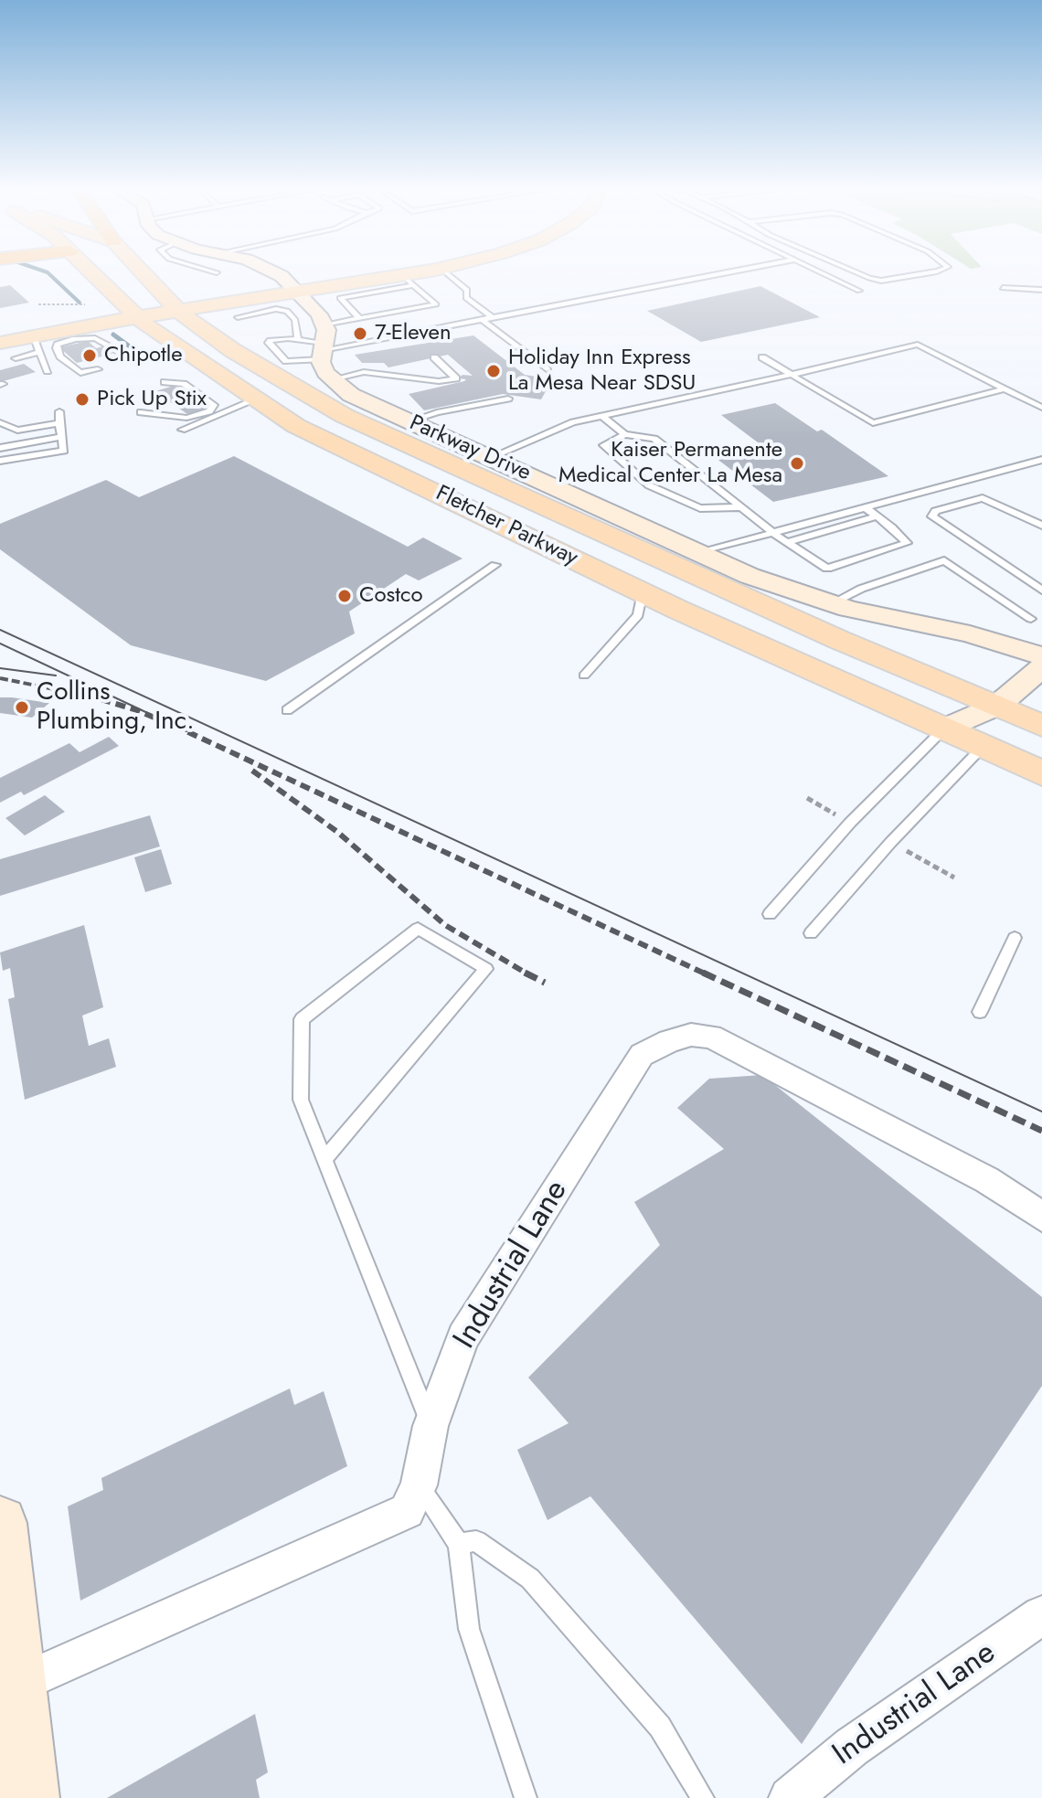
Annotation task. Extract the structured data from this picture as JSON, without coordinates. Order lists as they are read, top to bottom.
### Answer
{
  "streets": {
    "main road": ["Fletcher Parkway"],
    "street": ["Parkway Drive", "Industrial Lane"]
  },
  "places": [
    "7-Eleven",
    "Chipotle",
    "Holiday Inn Express La Mesa Near SDSU",
    "Pick Up Stix",
    "Kaiser Permanente Medical Center La Mesa",
    "Costco",
    "Collins Plumbing, Inc."
  ]
}
